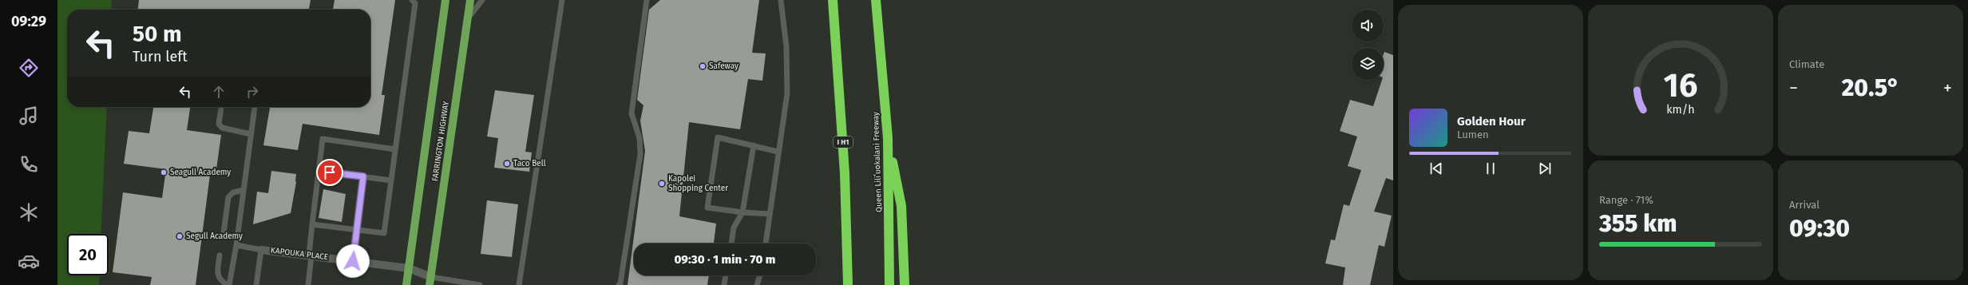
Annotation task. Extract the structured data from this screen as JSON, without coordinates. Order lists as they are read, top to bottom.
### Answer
{
  "streets": {
    "highway": ["I H1", "Queen Liliʻuokalani Freeway"],
    "main road": ["FARRINGTON HIGHWAY"],
    "street": ["KAPOUKA PLACE"]
  },
  "crossings": [
    ["FARRINGTON HIGHWAY", "KAPOUKA PLACE"]
  ],
  "places": [
    "Safeway",
    "Taco Bell",
    "Seagull Academy",
    "Kapolei Shopping Center",
    "Segull Academy"
  ],
  "page": {
    "tabs": "09:29",
    "tile": [
      "Climate",
      ["Range · 71%", "355 km"],
      ["Arrival", "09:30"]
    ],
    "turn": ["50 m", "Turn left"],
    "heat": ["−", "20.5°", "+"],
    "song": ["Golden Hour", "Lumen"],
    "limit": "20",
    "trip": "09:30 · 1 min · 70 m",
    "gauge": ["16", "km/h"]
  }
}
